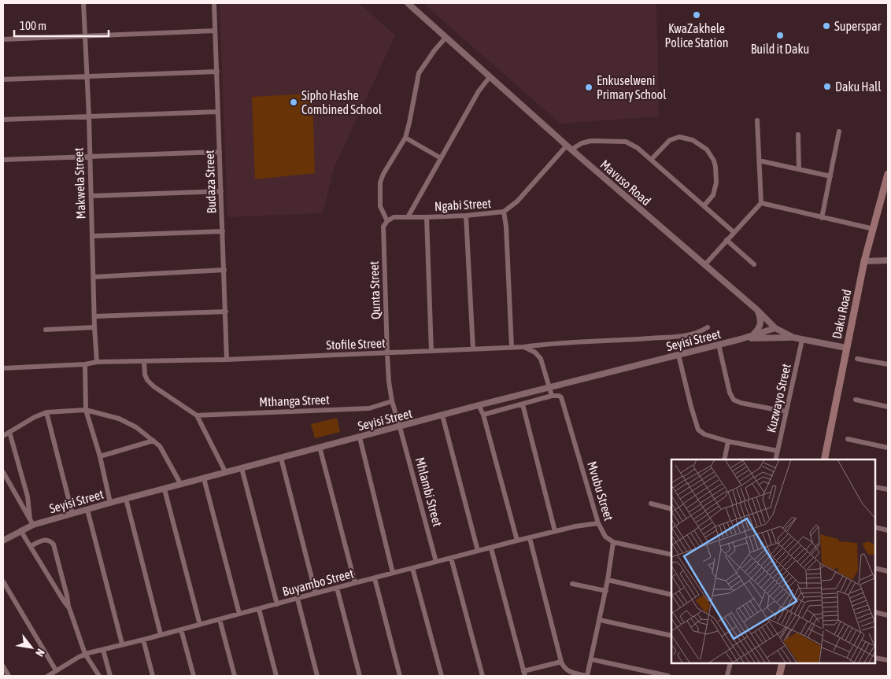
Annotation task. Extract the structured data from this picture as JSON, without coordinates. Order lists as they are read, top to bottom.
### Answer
{
  "streets": {
    "main road": ["Daku Road"],
    "street": [
      "Budaza Street",
      "Mavuso Road",
      "Makwela Street",
      "Ngabi Street",
      "Qunta Street",
      "Seyisi Street",
      "Stofile Street",
      "Kuzwayo Street",
      "Mthanga Street",
      "Mvubu Street",
      "Mhlambi Street",
      "Buyambo Street"
    ]
  },
  "crossings": [
    ["Budaza Street", "Stofile Street"],
    ["Mavuso Road", "Ngabi Street"],
    ["Mavuso Road", "Daku Road"],
    ["Mavuso Road", "Seyisi Street"],
    ["Mavuso Road", "Kuzwayo Street"],
    ["Makwela Street", "Stofile Street"],
    ["Ngabi Street", "Qunta Street"],
    ["Qunta Street", "Stofile Street"],
    ["Qunta Street", "Mthanga Street"],
    ["Qunta Street", "Mhlambi Street"],
    ["Seyisi Street", "Mvubu Street"],
    ["Seyisi Street", "Mhlambi Street"],
    ["Stofile Street", "Mvubu Street"],
    ["Mthanga Street", "Mhlambi Street"],
    ["Mvubu Street", "Buyambo Street"],
    ["Mhlambi Street", "Buyambo Street"]
  ],
  "places": [
    "KwaZakhele Police Station",
    "Superspar",
    "Build it Daku",
    "Daku Hall",
    "Enkuselweni Primary School",
    "Sipho Hashe Combined School"
  ],
  "scale_bar": "100 m",
  "north": "bottom right"
}
